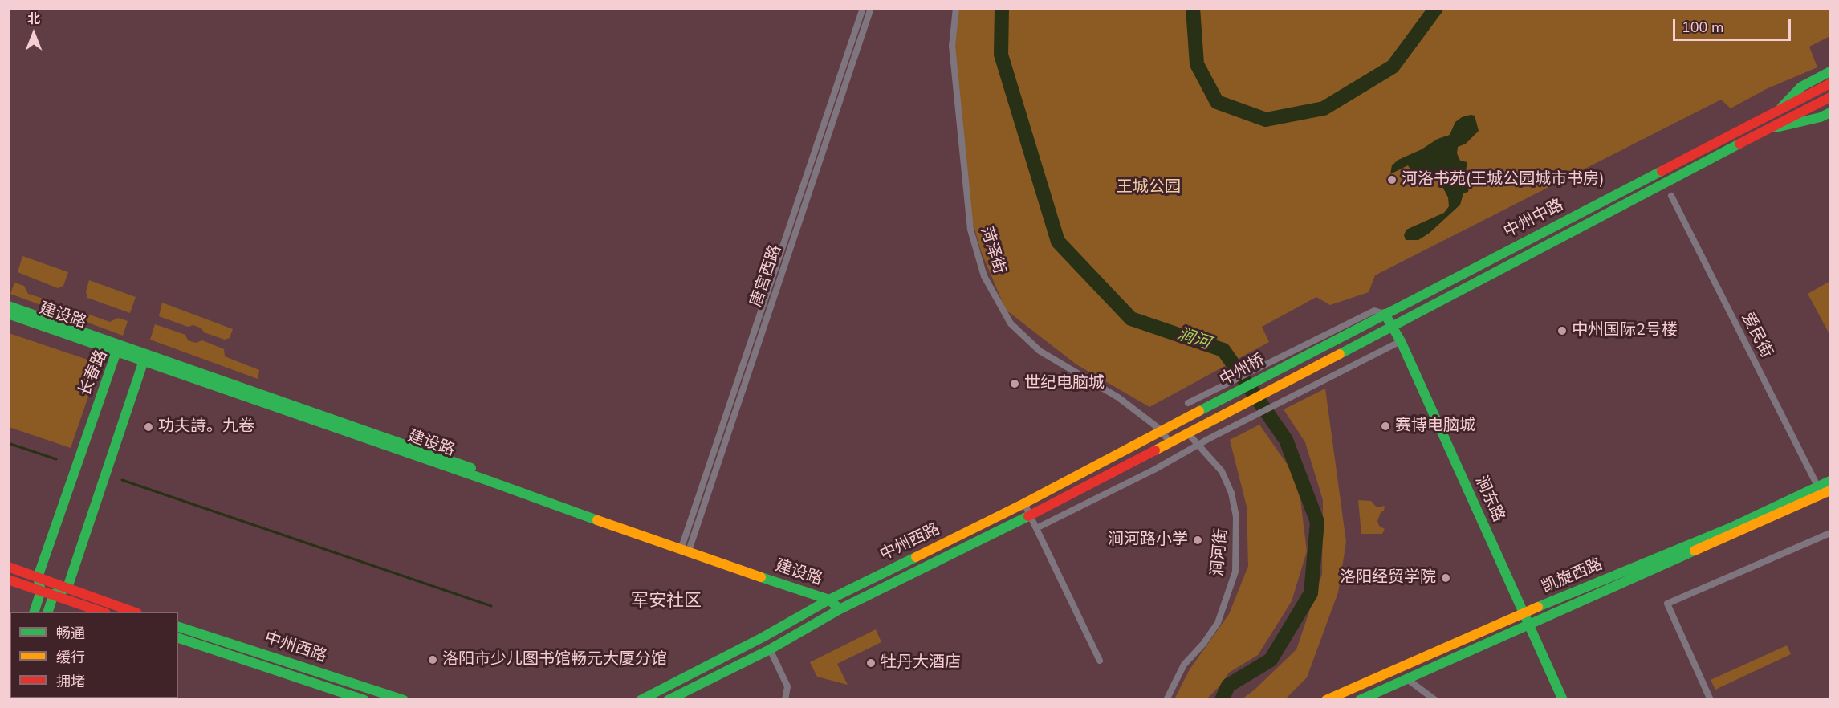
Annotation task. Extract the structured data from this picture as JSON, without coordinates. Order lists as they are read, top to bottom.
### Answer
{
  "streets": {
    "main road": [
      "中州中路",
      "建设路",
      "中州桥",
      "长春路",
      "涧东路",
      "中州西路",
      "凯旋西路"
    ],
    "street": [
      "菏泽街",
      "唐宫西路",
      "爱民街",
      "涧河街"
    ]
  },
  "crossings": [
    ["中州中路", "中州桥"],
    ["中州中路", "涧东路"],
    ["菏泽街", "中州西路"],
    ["唐宫西路", "建设路"],
    ["建设路", "长春路"],
    ["建设路", "中州西路"],
    ["爱民街", "凯旋西路"],
    ["中州桥", "中州西路"],
    ["涧东路", "凯旋西路"],
    ["中州西路", "涧河街"]
  ],
  "districts": ["军安社区"],
  "water": ["涧河"],
  "parks": ["王城公园"],
  "places": [
    "河洛书苑(王城公园城市书房)",
    "中州国际2号楼",
    "世纪电脑城",
    "赛博电脑城",
    "功夫詩。九卷",
    "涧河路小学",
    "洛阳经贸学院",
    "洛阳市少儿图书馆畅元大厦分馆",
    "牡丹大酒店"
  ],
  "legend": ["畅通", "缓行", "拥堵"],
  "scale_bar": "100 m",
  "north": "top"
}
